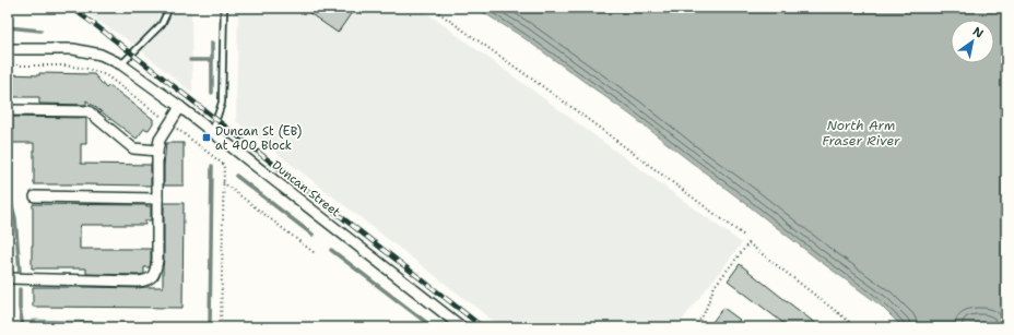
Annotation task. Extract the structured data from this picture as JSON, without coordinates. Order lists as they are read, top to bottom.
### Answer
{
  "streets": {
    "street": ["Duncan Street"]
  },
  "water": ["North Arm Fraser River"],
  "places": {
    "transit": ["Duncan St (EB) at 400 Block"]
  },
  "north": "top right"
}
